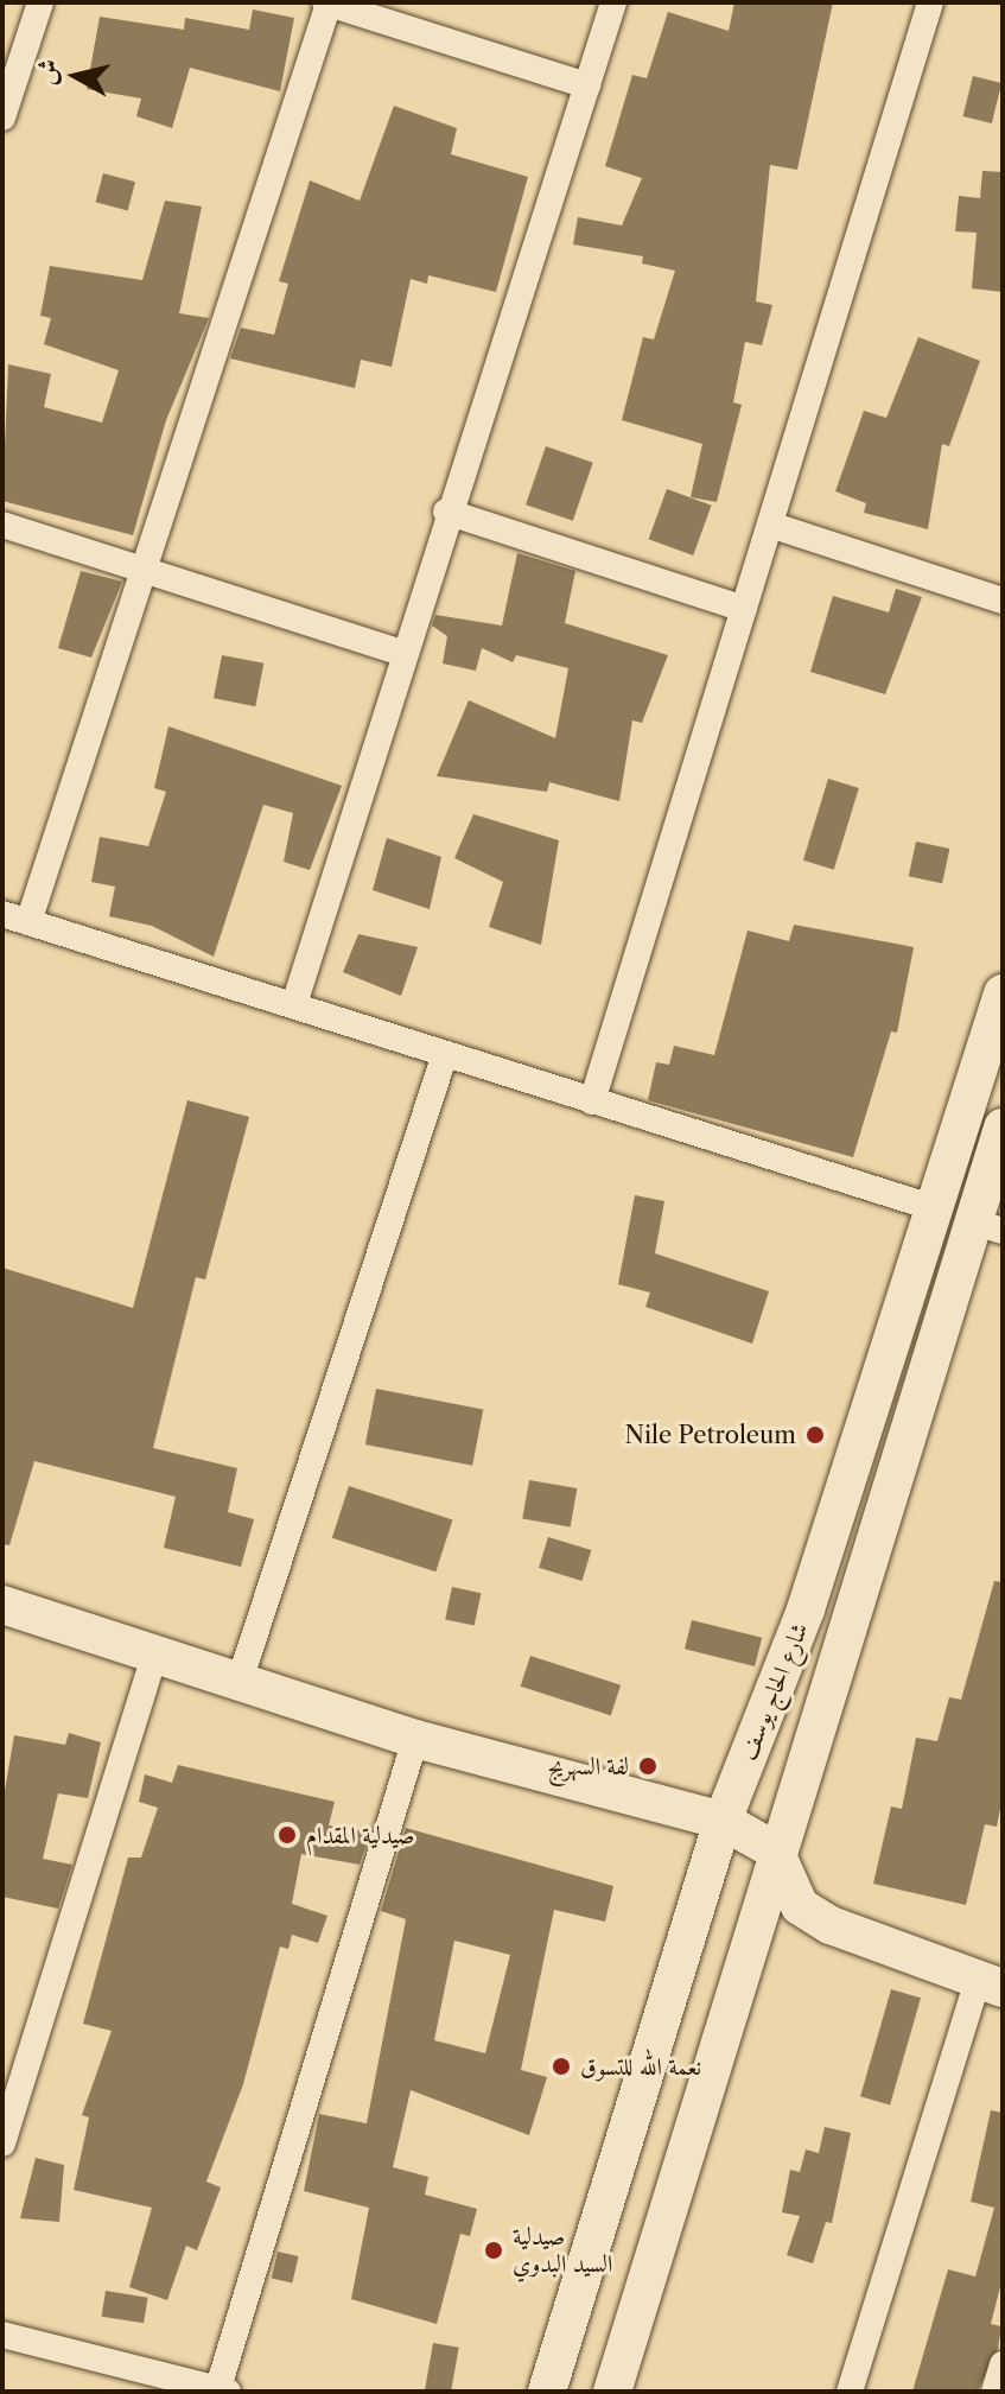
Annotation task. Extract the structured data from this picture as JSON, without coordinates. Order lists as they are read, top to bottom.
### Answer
{
  "streets": {
    "main road": ["شارع الحاج يوسف"]
  },
  "places": [
    "Nile Petroleum",
    "لفة السهريج",
    "صيدلية المقدام",
    "نعمة الله للتسوق",
    "صيدلية السيد البدوي"
  ],
  "north": "left"
}
